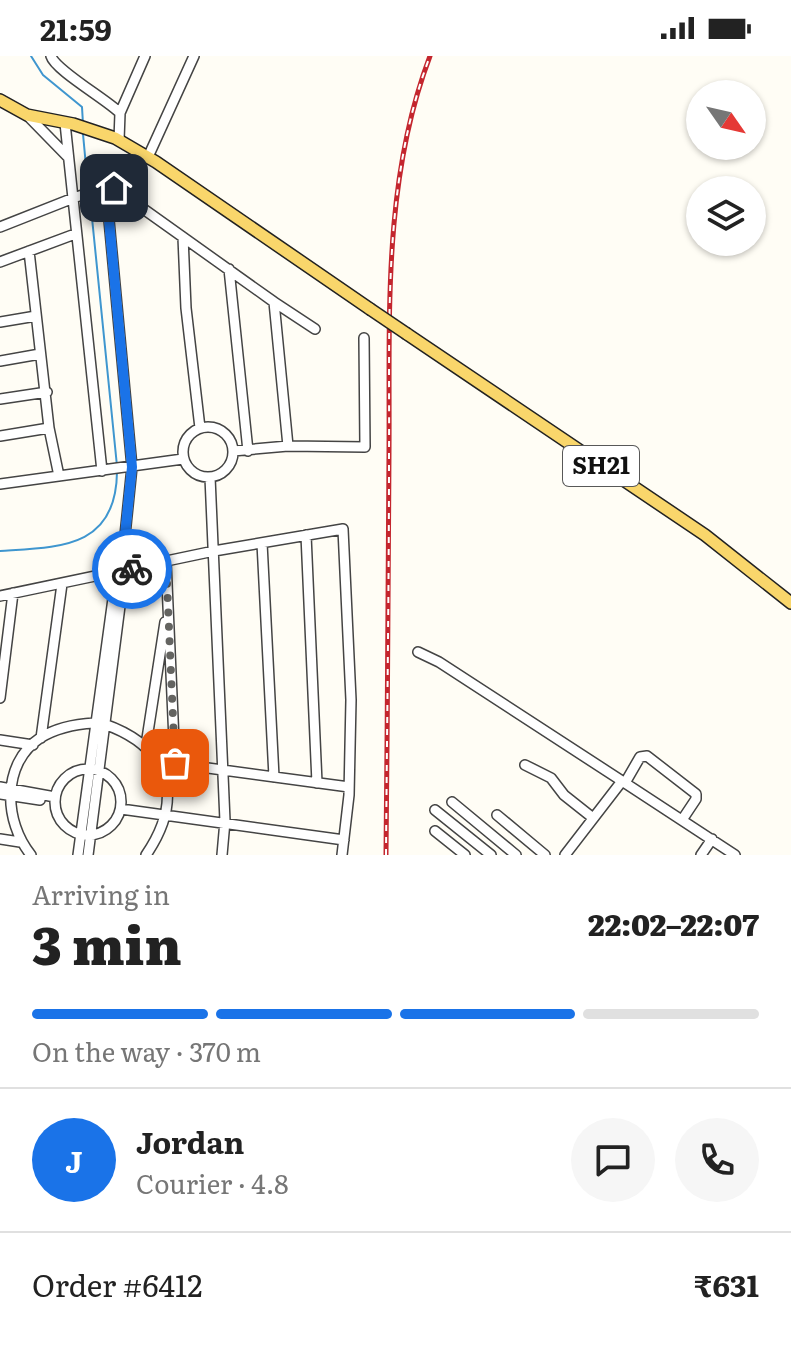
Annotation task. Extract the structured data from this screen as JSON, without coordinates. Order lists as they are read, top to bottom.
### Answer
{
  "streets": {
    "main road": ["SH21"]
  },
  "north": "bottom right",
  "page": {
    "status": "21:59",
    "heading": ["3 min", "Arriving in", "22:02–22:07"],
    "panel": [
      "Jordan",
      "Courier · 4.8",
      "Order #6412",
      "₹631"
    ],
    "bar": "On the way · 370 m",
    "round": "J"
  }
}
